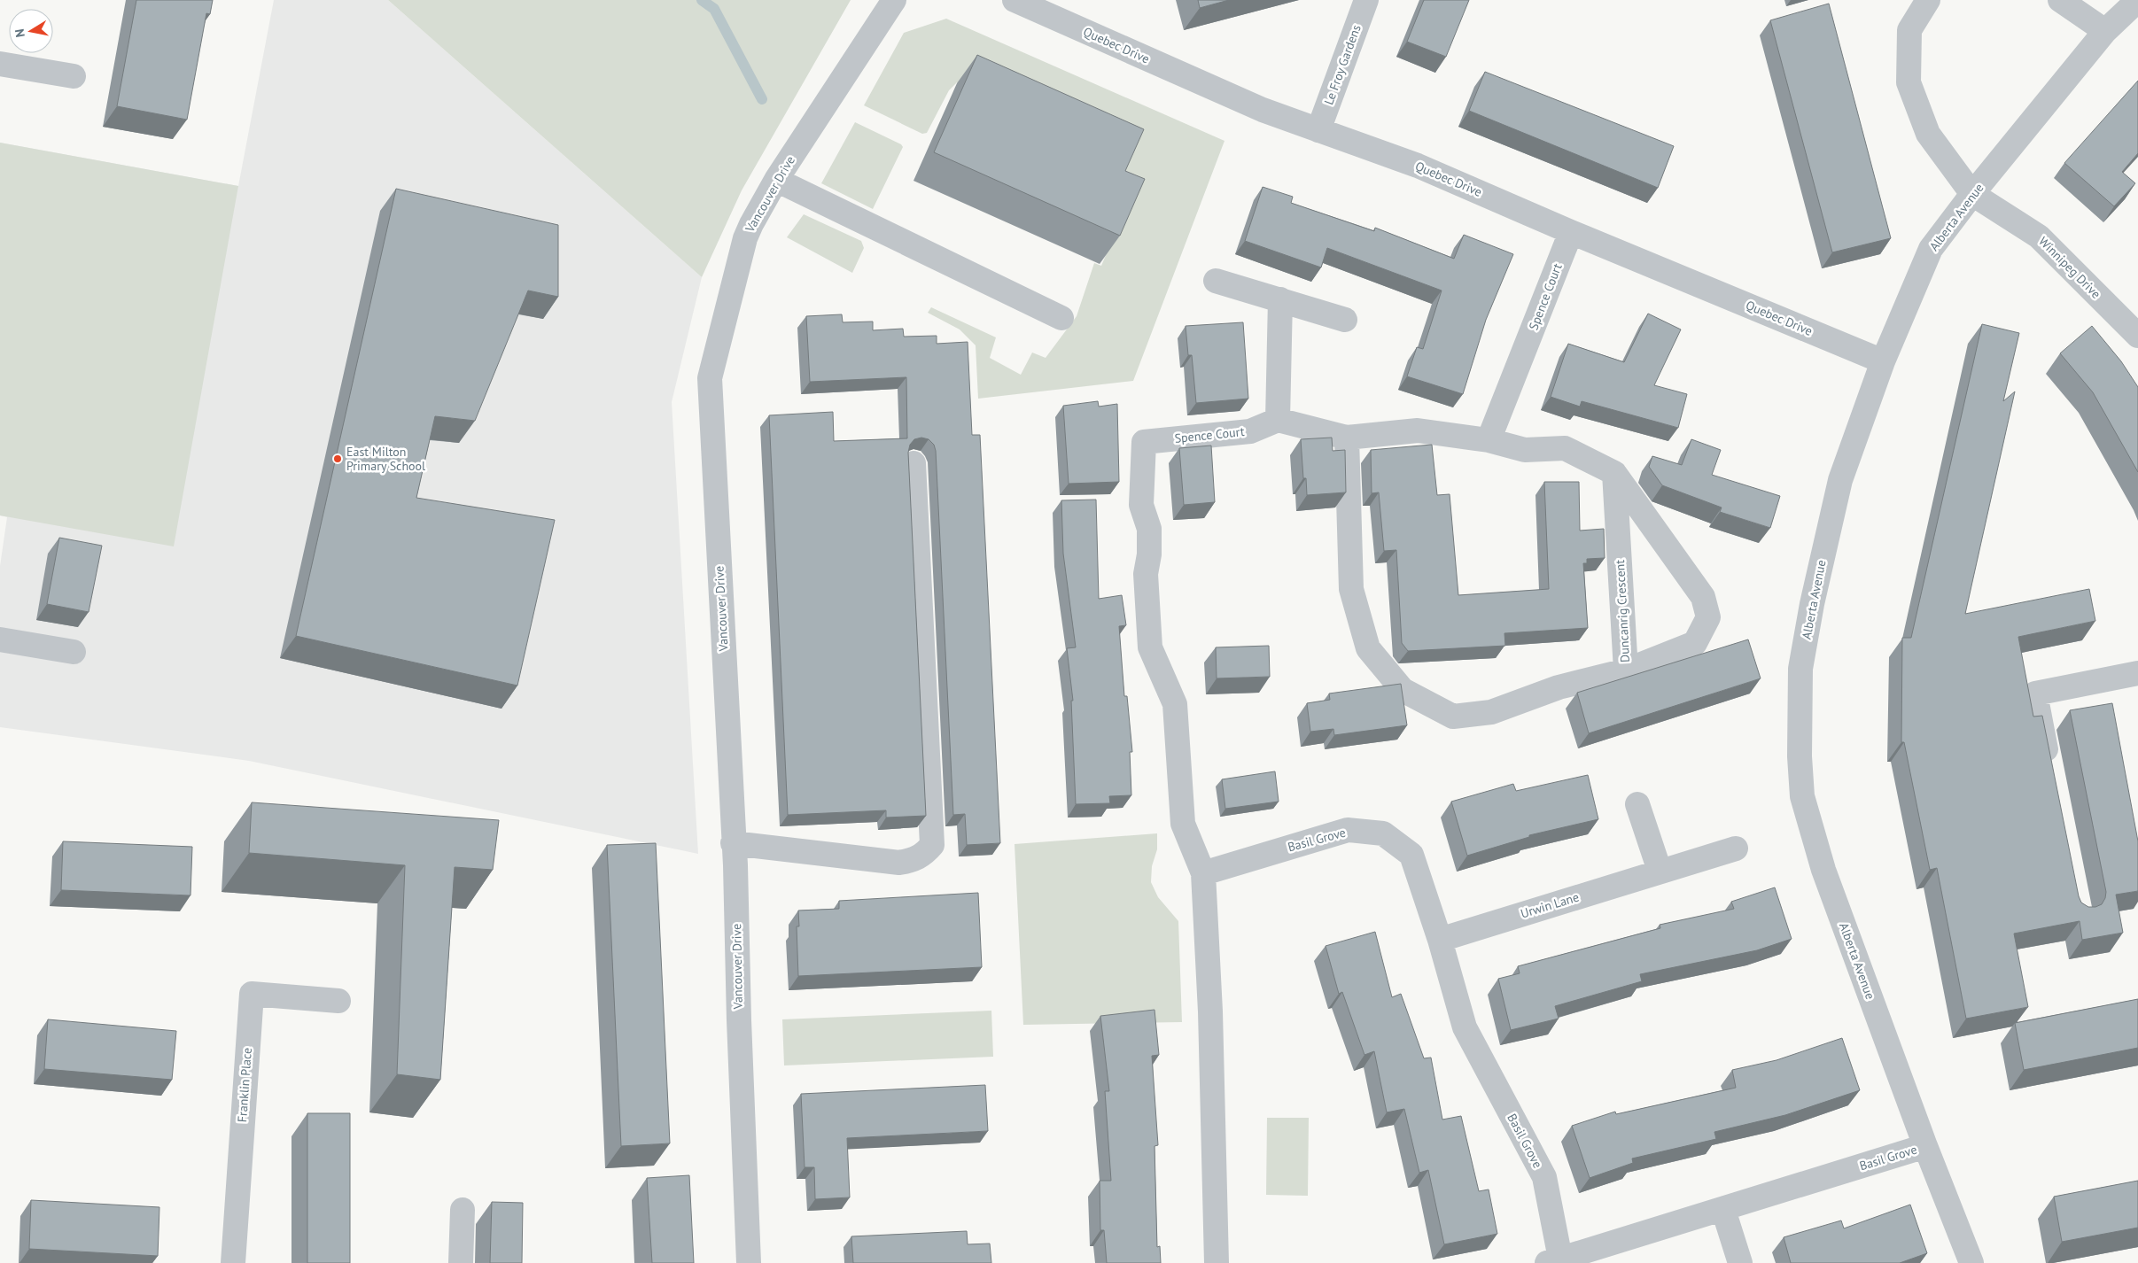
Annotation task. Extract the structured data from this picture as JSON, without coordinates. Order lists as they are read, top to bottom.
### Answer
{
  "streets": {
    "street": [
      "Quebec Drive",
      "Le Froy Gardens",
      "Vancouver Drive",
      "Alberta Avenue",
      "Winnipeg Drive",
      "Spence Court",
      "Duncanrig Crescent",
      "Basil Grove",
      "Urwin Lane",
      "Franklin Place"
    ]
  },
  "crossings": [
    ["Quebec Drive", "Le Froy Gardens"],
    ["Quebec Drive", "Alberta Avenue"],
    ["Quebec Drive", "Spence Court"],
    ["Alberta Avenue", "Winnipeg Drive"],
    ["Alberta Avenue", "Basil Grove"],
    ["Spence Court", "Basil Grove"],
    ["Basil Grove", "Urwin Lane"]
  ],
  "places": ["East Milton Primary School"],
  "north": "left"
}
